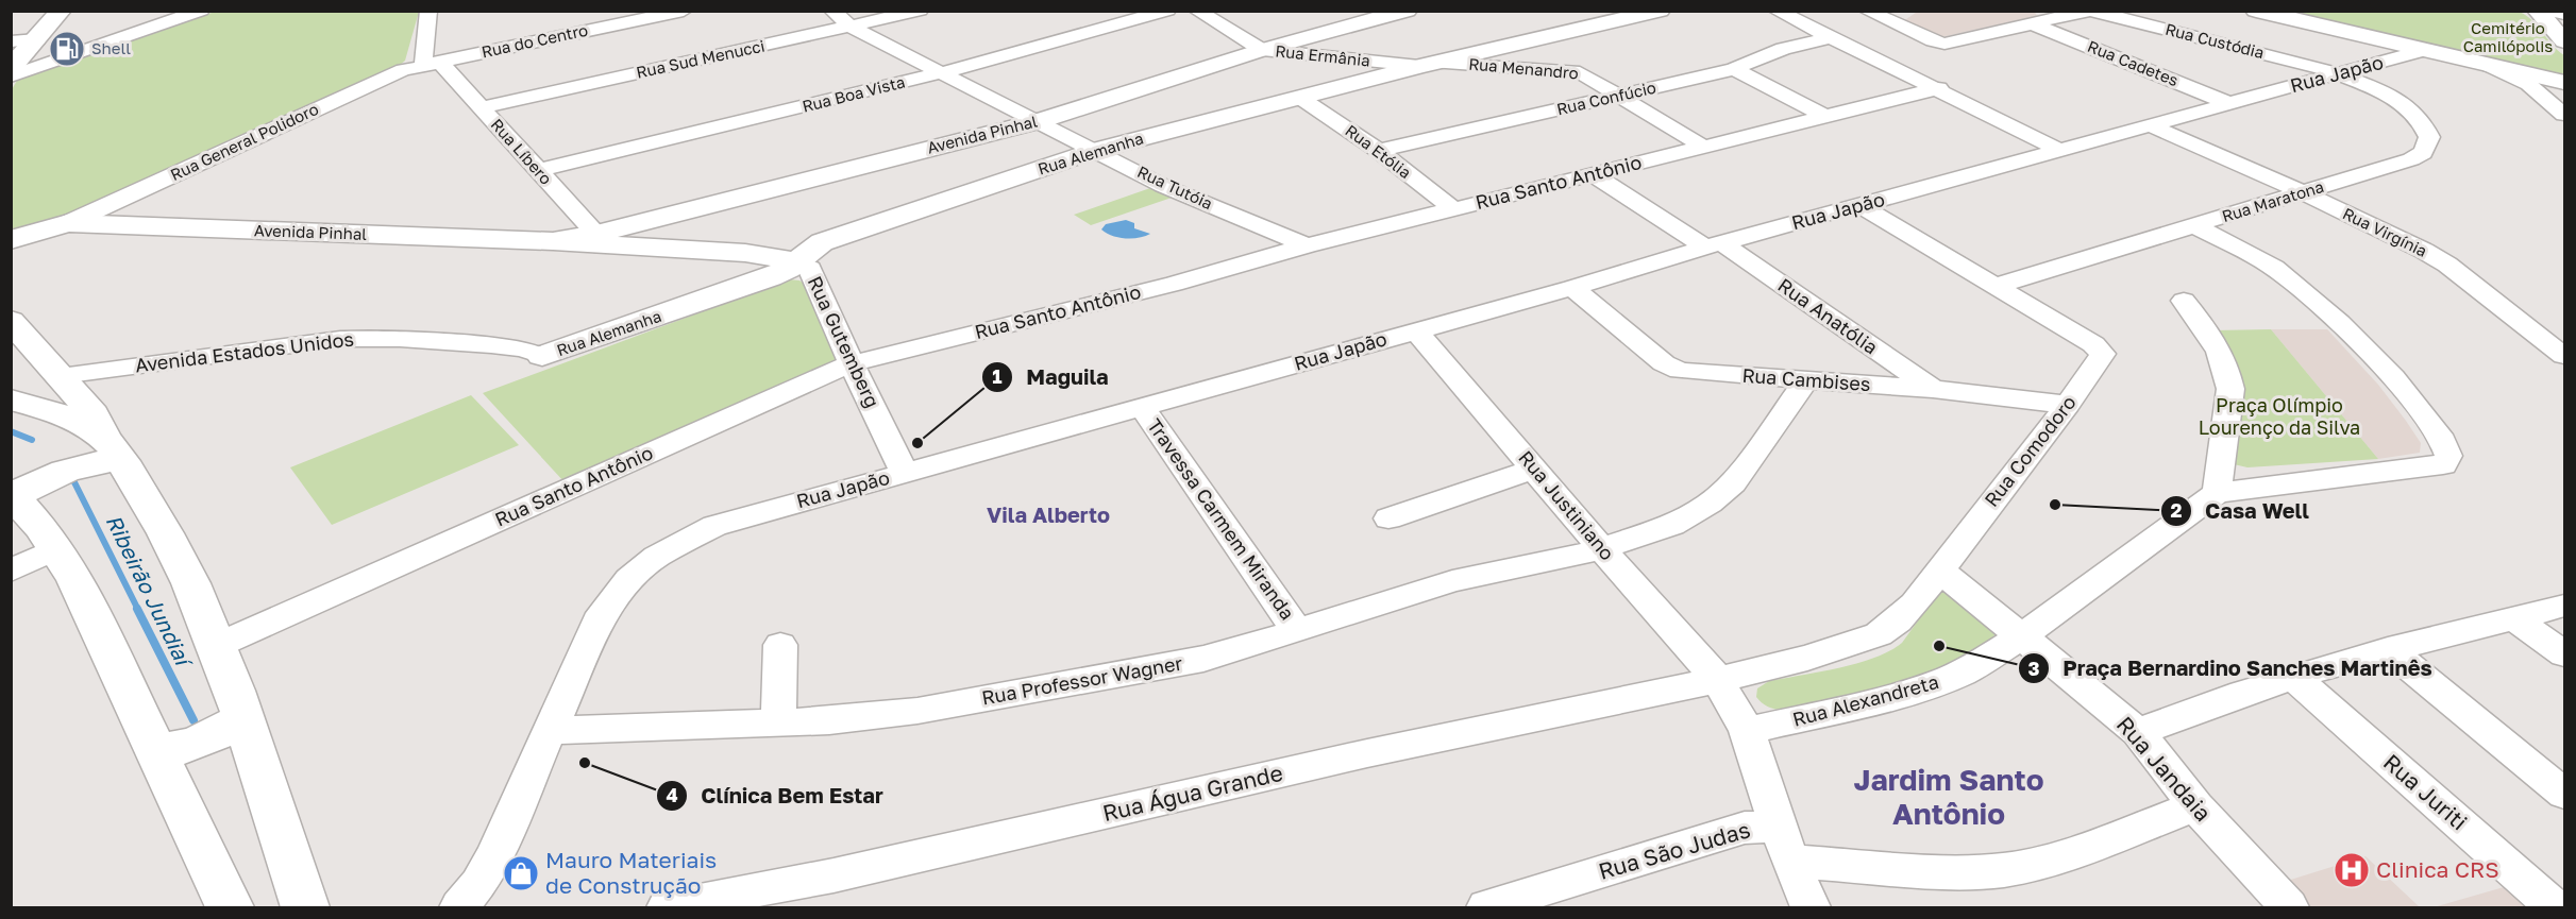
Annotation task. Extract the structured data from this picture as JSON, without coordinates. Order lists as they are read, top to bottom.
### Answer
{
  "streets": {
    "main road": ["Avenida Pinhal", "Rua Alemanha", "Rua Gutemberg"],
    "street": [
      "Rua do Centro",
      "Rua Custódia",
      "Rua Ermânia",
      "Rua Sud Menucci",
      "Rua Cadetes",
      "Rua Menandro",
      "Rua Japão",
      "Rua Boa Vista",
      "Rua Confúcio",
      "Rua General Polidoro",
      "Rua Líbero",
      "Rua Etólia",
      "Rua Santo Antônio",
      "Rua Tutóia",
      "Rua Maratona",
      "Rua Virgínia",
      "Rua Anatólia",
      "Avenida Estados Unidos",
      "Rua Cambises",
      "Rua Comodoro",
      "Rua Justiniano",
      "Travessa Carmem Miranda",
      "Rua Professor Wagner",
      "Rua Alexandreta",
      "Rua Jandaia",
      "Rua Juriti",
      "Rua Água Grande",
      "Rua São Judas"
    ]
  },
  "crossings": [
    ["Rua do Centro", "Rua General Polidoro"],
    ["Rua do Centro", "Rua Líbero"],
    ["Rua Custódia", "Rua Japão"],
    ["Rua Custódia", "Rua Maratona"],
    ["Rua Ermânia", "Rua Menandro"],
    ["Rua Ermânia", "Avenida Pinhal"],
    ["Rua Ermânia", "Rua Alemanha"],
    ["Rua Sud Menucci", "Rua Líbero"],
    ["Rua Sud Menucci", "Rua Tutóia"],
    ["Rua Cadetes", "Rua Japão"],
    ["Rua Menandro", "Rua Confúcio"],
    ["Rua Menandro", "Rua Alemanha"],
    ["Rua Menandro", "Rua Santo Antônio"],
    ["Rua Japão", "Rua Maratona"],
    ["Rua Japão", "Rua Virgínia"],
    ["Rua Japão", "Rua Anatólia"],
    ["Rua Japão", "Rua Gutemberg"],
    ["Rua Japão", "Rua Cambises"],
    ["Rua Japão", "Rua Comodoro"],
    ["Rua Japão", "Rua Justiniano"],
    ["Rua Japão", "Travessa Carmem Miranda"],
    ["Rua Japão", "Rua Professor Wagner"],
    ["Rua Boa Vista", "Rua Líbero"],
    ["Rua Boa Vista", "Rua Tutóia"],
    ["Rua Confúcio", "Rua Etólia"],
    ["Avenida Pinhal", "Rua General Polidoro"],
    ["Avenida Pinhal", "Rua Líbero"],
    ["Avenida Pinhal", "Rua Tutóia"],
    ["Avenida Pinhal", "Rua Gutemberg"],
    ["Rua General Polidoro", "Rua Líbero"],
    ["Rua Líbero", "Rua Gutemberg"],
    ["Rua Etólia", "Rua Alemanha"],
    ["Rua Etólia", "Rua Santo Antônio"],
    ["Rua Alemanha", "Rua Tutóia"],
    ["Rua Alemanha", "Rua Gutemberg"],
    ["Rua Alemanha", "Avenida Estados Unidos"],
    ["Rua Santo Antônio", "Rua Tutóia"],
    ["Rua Santo Antônio", "Rua Anatólia"],
    ["Rua Santo Antônio", "Rua Gutemberg"],
    ["Rua Maratona", "Rua Virgínia"],
    ["Rua Maratona", "Rua Comodoro"],
    ["Rua Maratona", "Rua Alexandreta"],
    ["Rua Anatólia", "Rua Cambises"],
    ["Rua Cambises", "Rua Comodoro"],
    ["Rua Cambises", "Rua Professor Wagner"],
    ["Rua Comodoro", "Rua Justiniano"],
    ["Rua Comodoro", "Rua Jandaia"],
    ["Rua Comodoro", "Rua Água Grande"],
    ["Rua Justiniano", "Rua Professor Wagner"],
    ["Rua Justiniano", "Rua Alexandreta"],
    ["Rua Justiniano", "Rua Água Grande"],
    ["Rua Justiniano", "Rua São Judas"],
    ["Travessa Carmem Miranda", "Rua Professor Wagner"],
    ["Rua Alexandreta", "Rua Jandaia"],
    ["Rua Jandaia", "Rua São Judas"]
  ],
  "districts": ["Vila Alberto", "Jardim Santo Antônio"],
  "water": ["Ribeirão Jundiaí"],
  "parks": ["Cemitério Camilópolis", "Praça Olímpio Lourenço da Silva"],
  "places": {
    "fuel station": ["Shell"],
    "other": [
      "Maguila",
      "Casa Well",
      "Praça Bernardino Sanches Martinês",
      "Clínica Bem Estar"
    ],
    "hospital": ["Clinica CRS"],
    "shop": ["Mauro Materiais de Construção"]
  }
}
